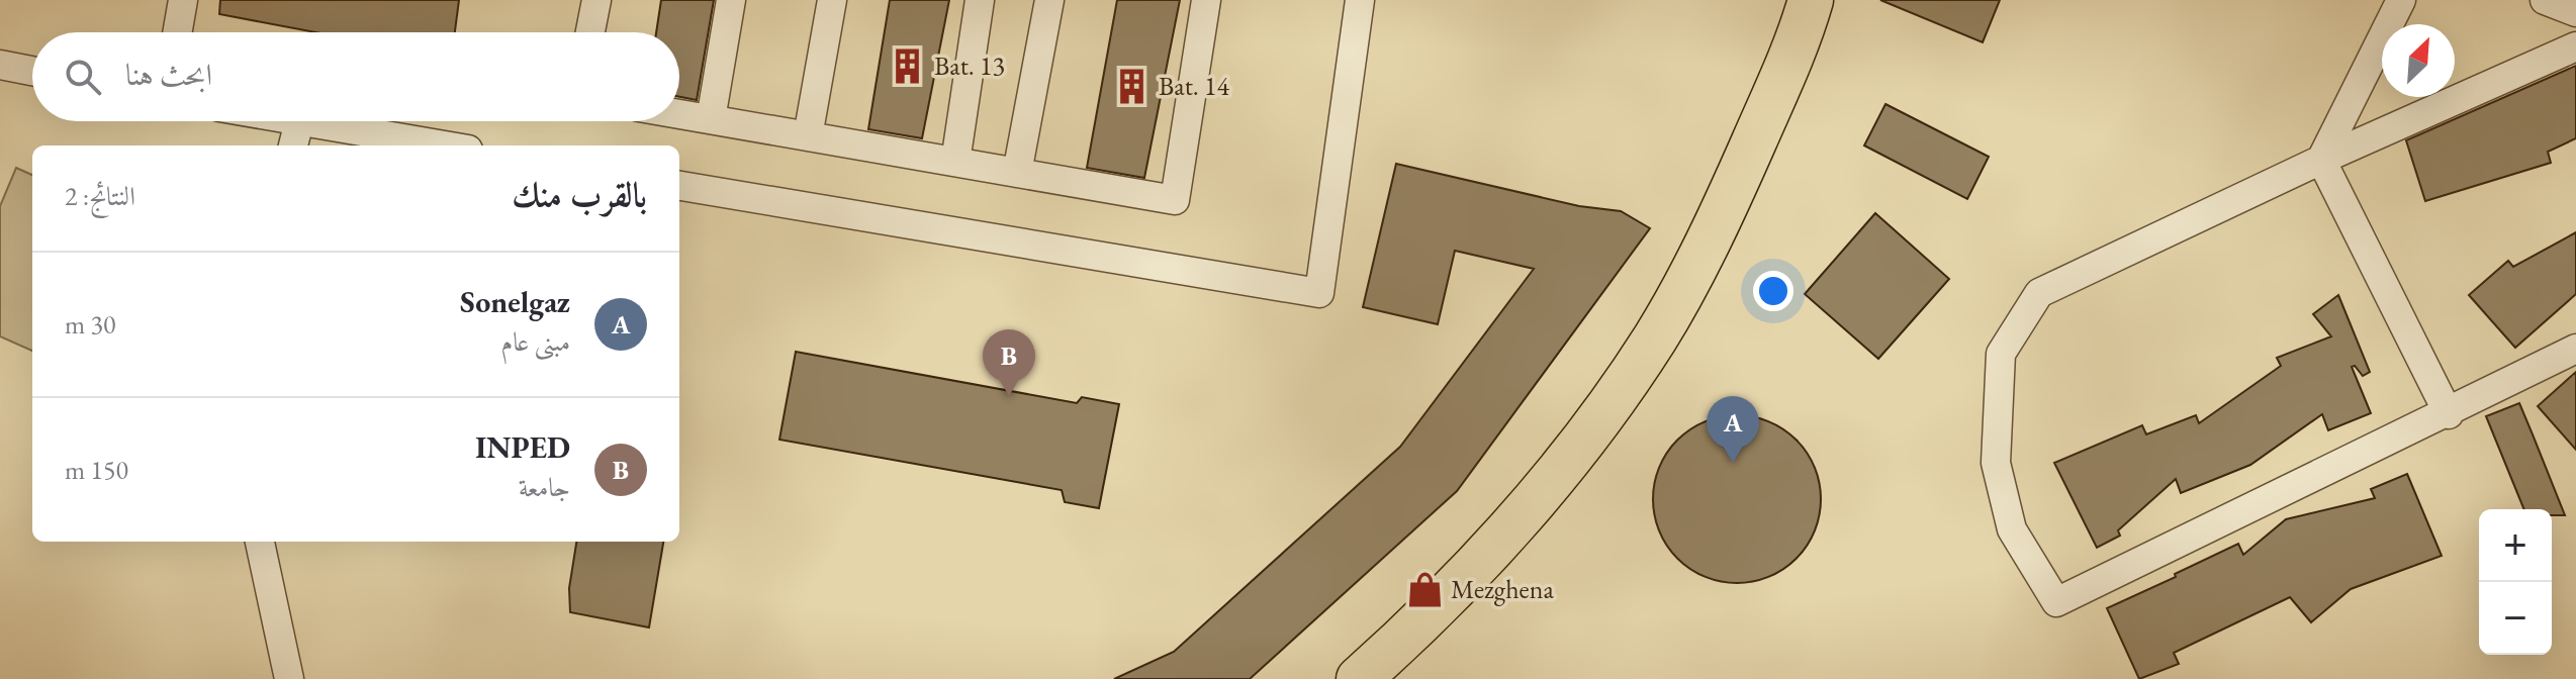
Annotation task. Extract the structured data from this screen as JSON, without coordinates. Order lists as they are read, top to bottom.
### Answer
{
  "places": {
    "building": ["Bat. 13", "Bat. 14"],
    "shop": ["Mezghena"]
  },
  "north": "top right",
  "page": {
    "search": "ابحث هنا",
    "heading": ["بالقرب منك", "النتائج: 2"],
    "list": [
      {
        "mark": "A",
        "name": "Sonelgaz",
        "note": "مبنى عام",
        "value": "30 m"
      },
      {
        "mark": "B",
        "name": "INPED",
        "note": "جامعة",
        "value": "150 m"
      }
    ],
    "pins": ["B", "A"],
    "map_buttons": ["+", "−"]
  }
}
